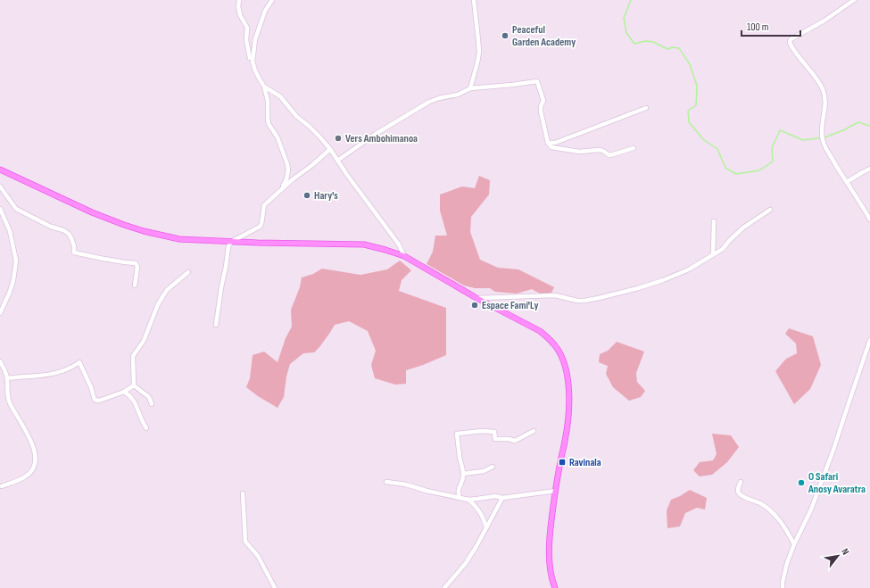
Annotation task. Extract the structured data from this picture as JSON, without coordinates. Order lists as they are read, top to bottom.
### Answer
{
  "places": {
    "other": [
      "Peaceful Garden Academy",
      "Vers Ambohimanoa",
      "Hary's",
      "Espace Fami'Ly",
      "O Safari Anosy Avaratra"
    ],
    "transit": ["Ravinala"]
  },
  "scale_bar": "100 m",
  "north": "top right"
}
